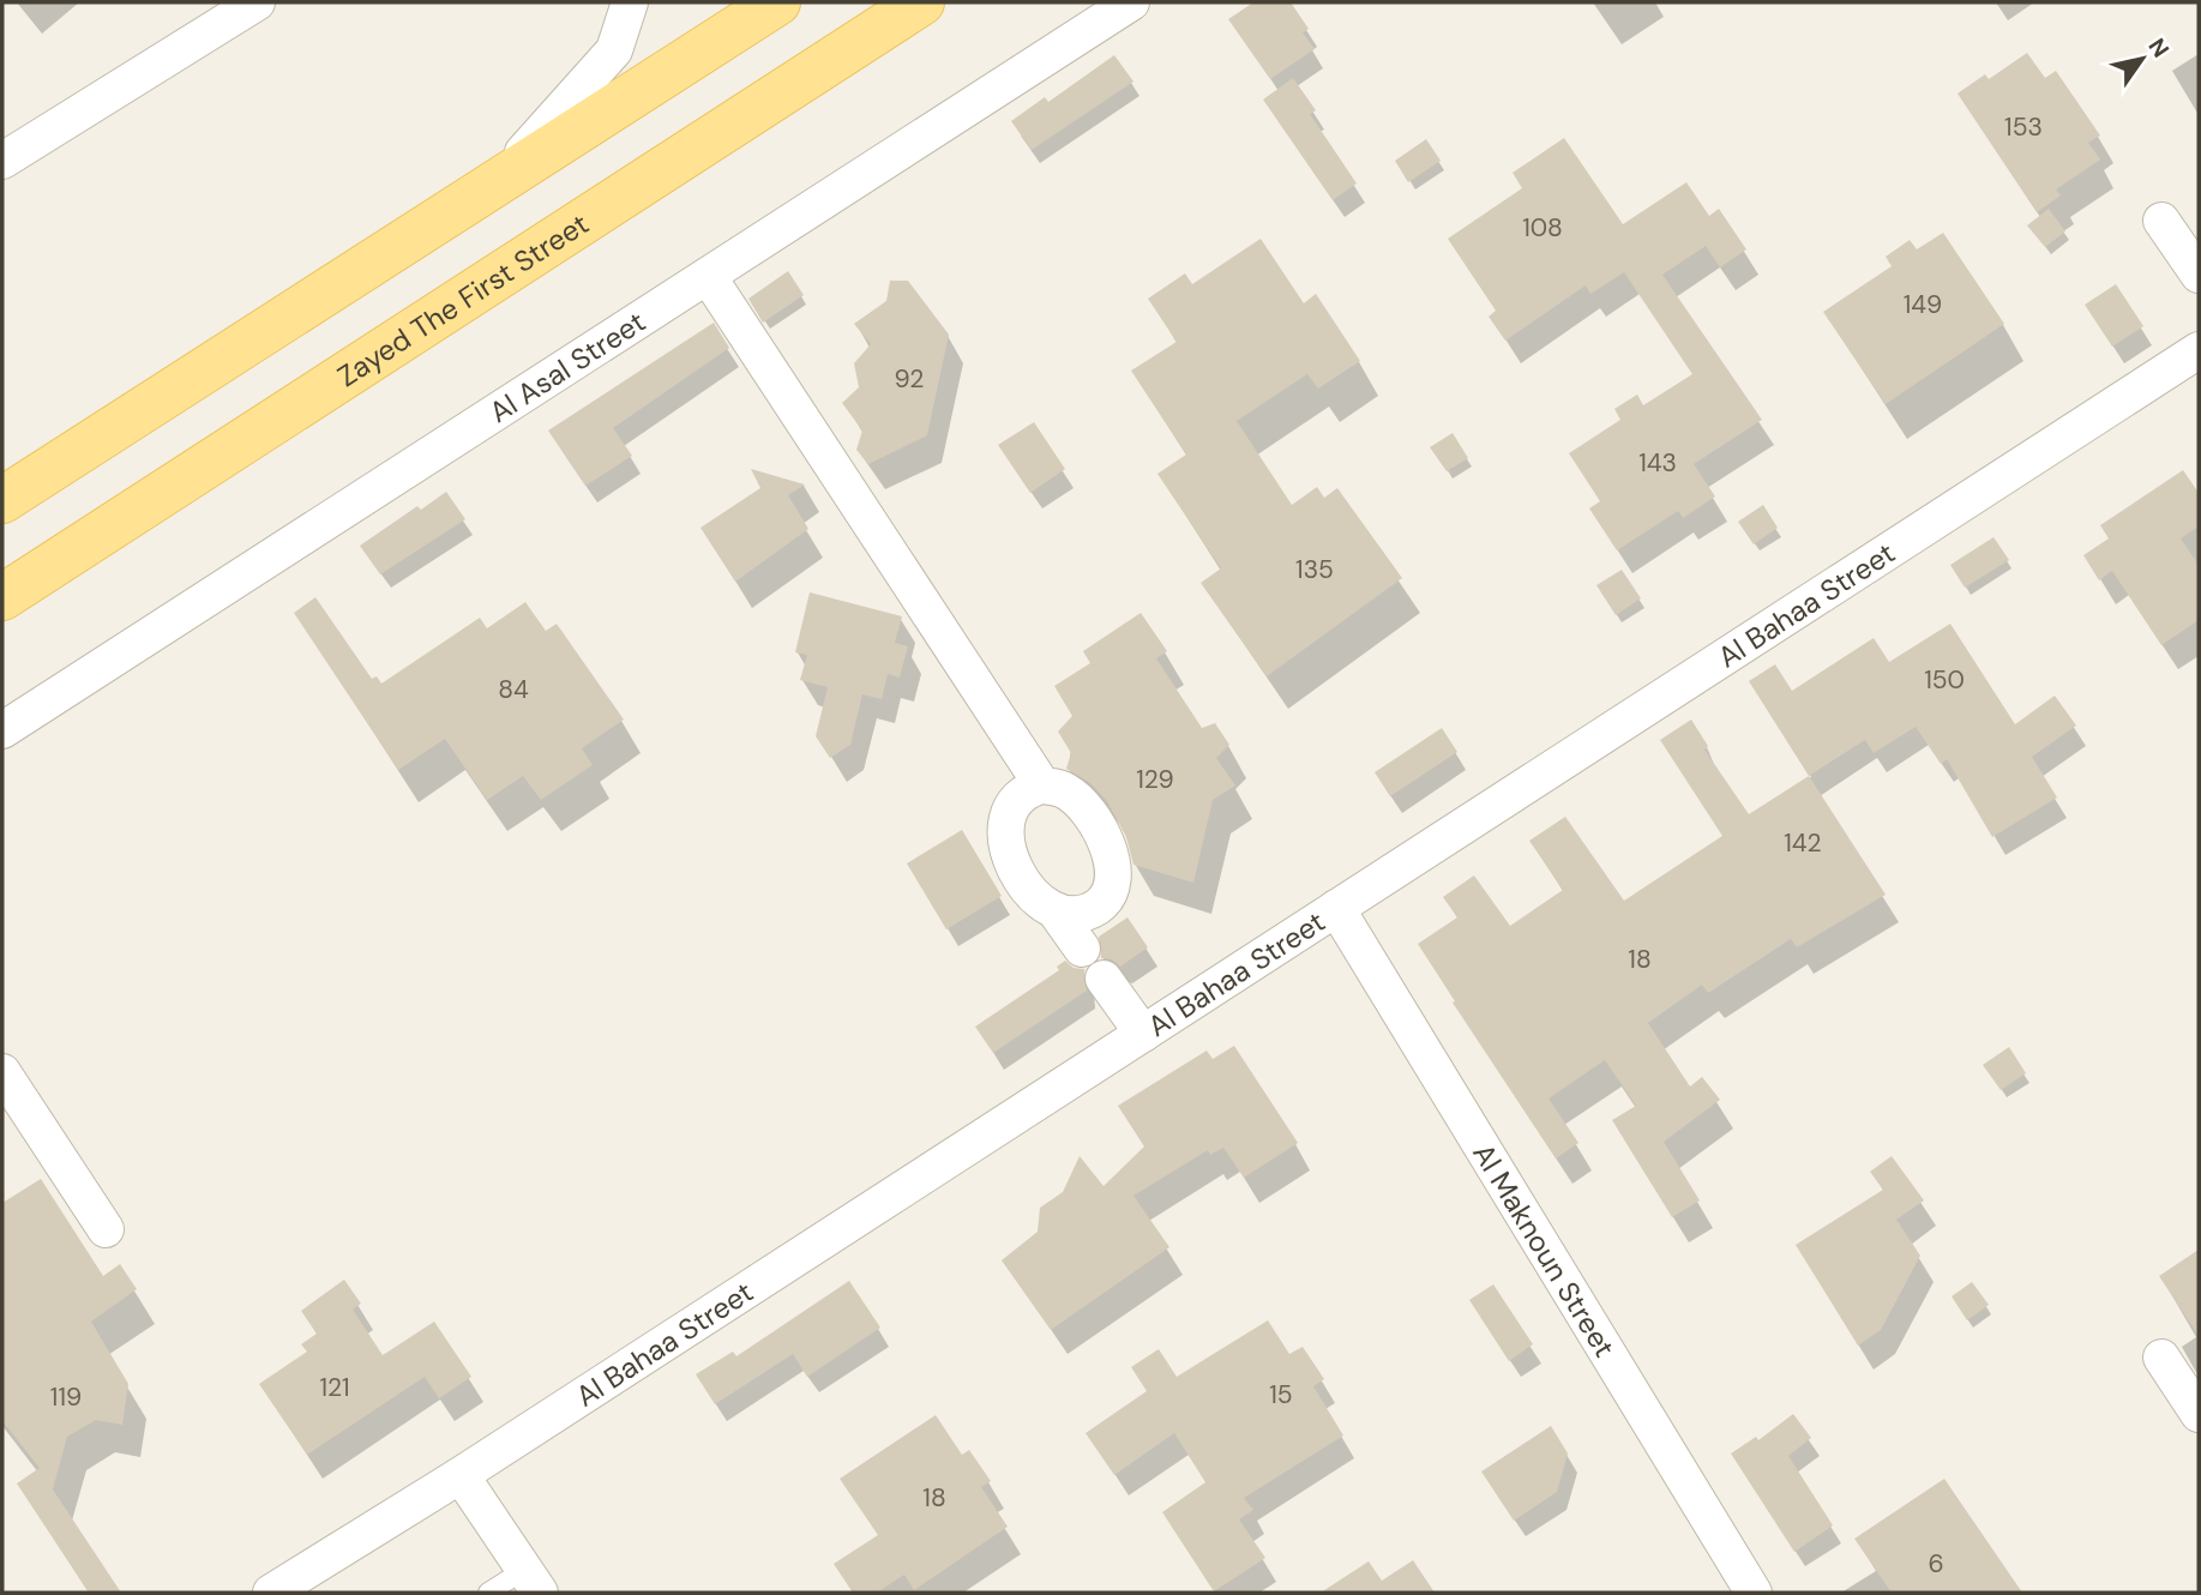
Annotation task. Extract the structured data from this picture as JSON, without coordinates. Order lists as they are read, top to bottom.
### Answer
{
  "streets": {
    "main road": ["Zayed The First Street"],
    "street": ["Al Asal Street", "Al Bahaa Street", "Al Maknoun Street"]
  },
  "crossings": [
    ["Al Bahaa Street", "Al Maknoun Street"]
  ],
  "house_numbers": [
    "153",
    "108",
    "149",
    "92",
    "143",
    "135",
    "150",
    "84",
    "129",
    "142",
    "18",
    "121",
    "15",
    "119",
    "18",
    "6"
  ],
  "north": "top right"
}
